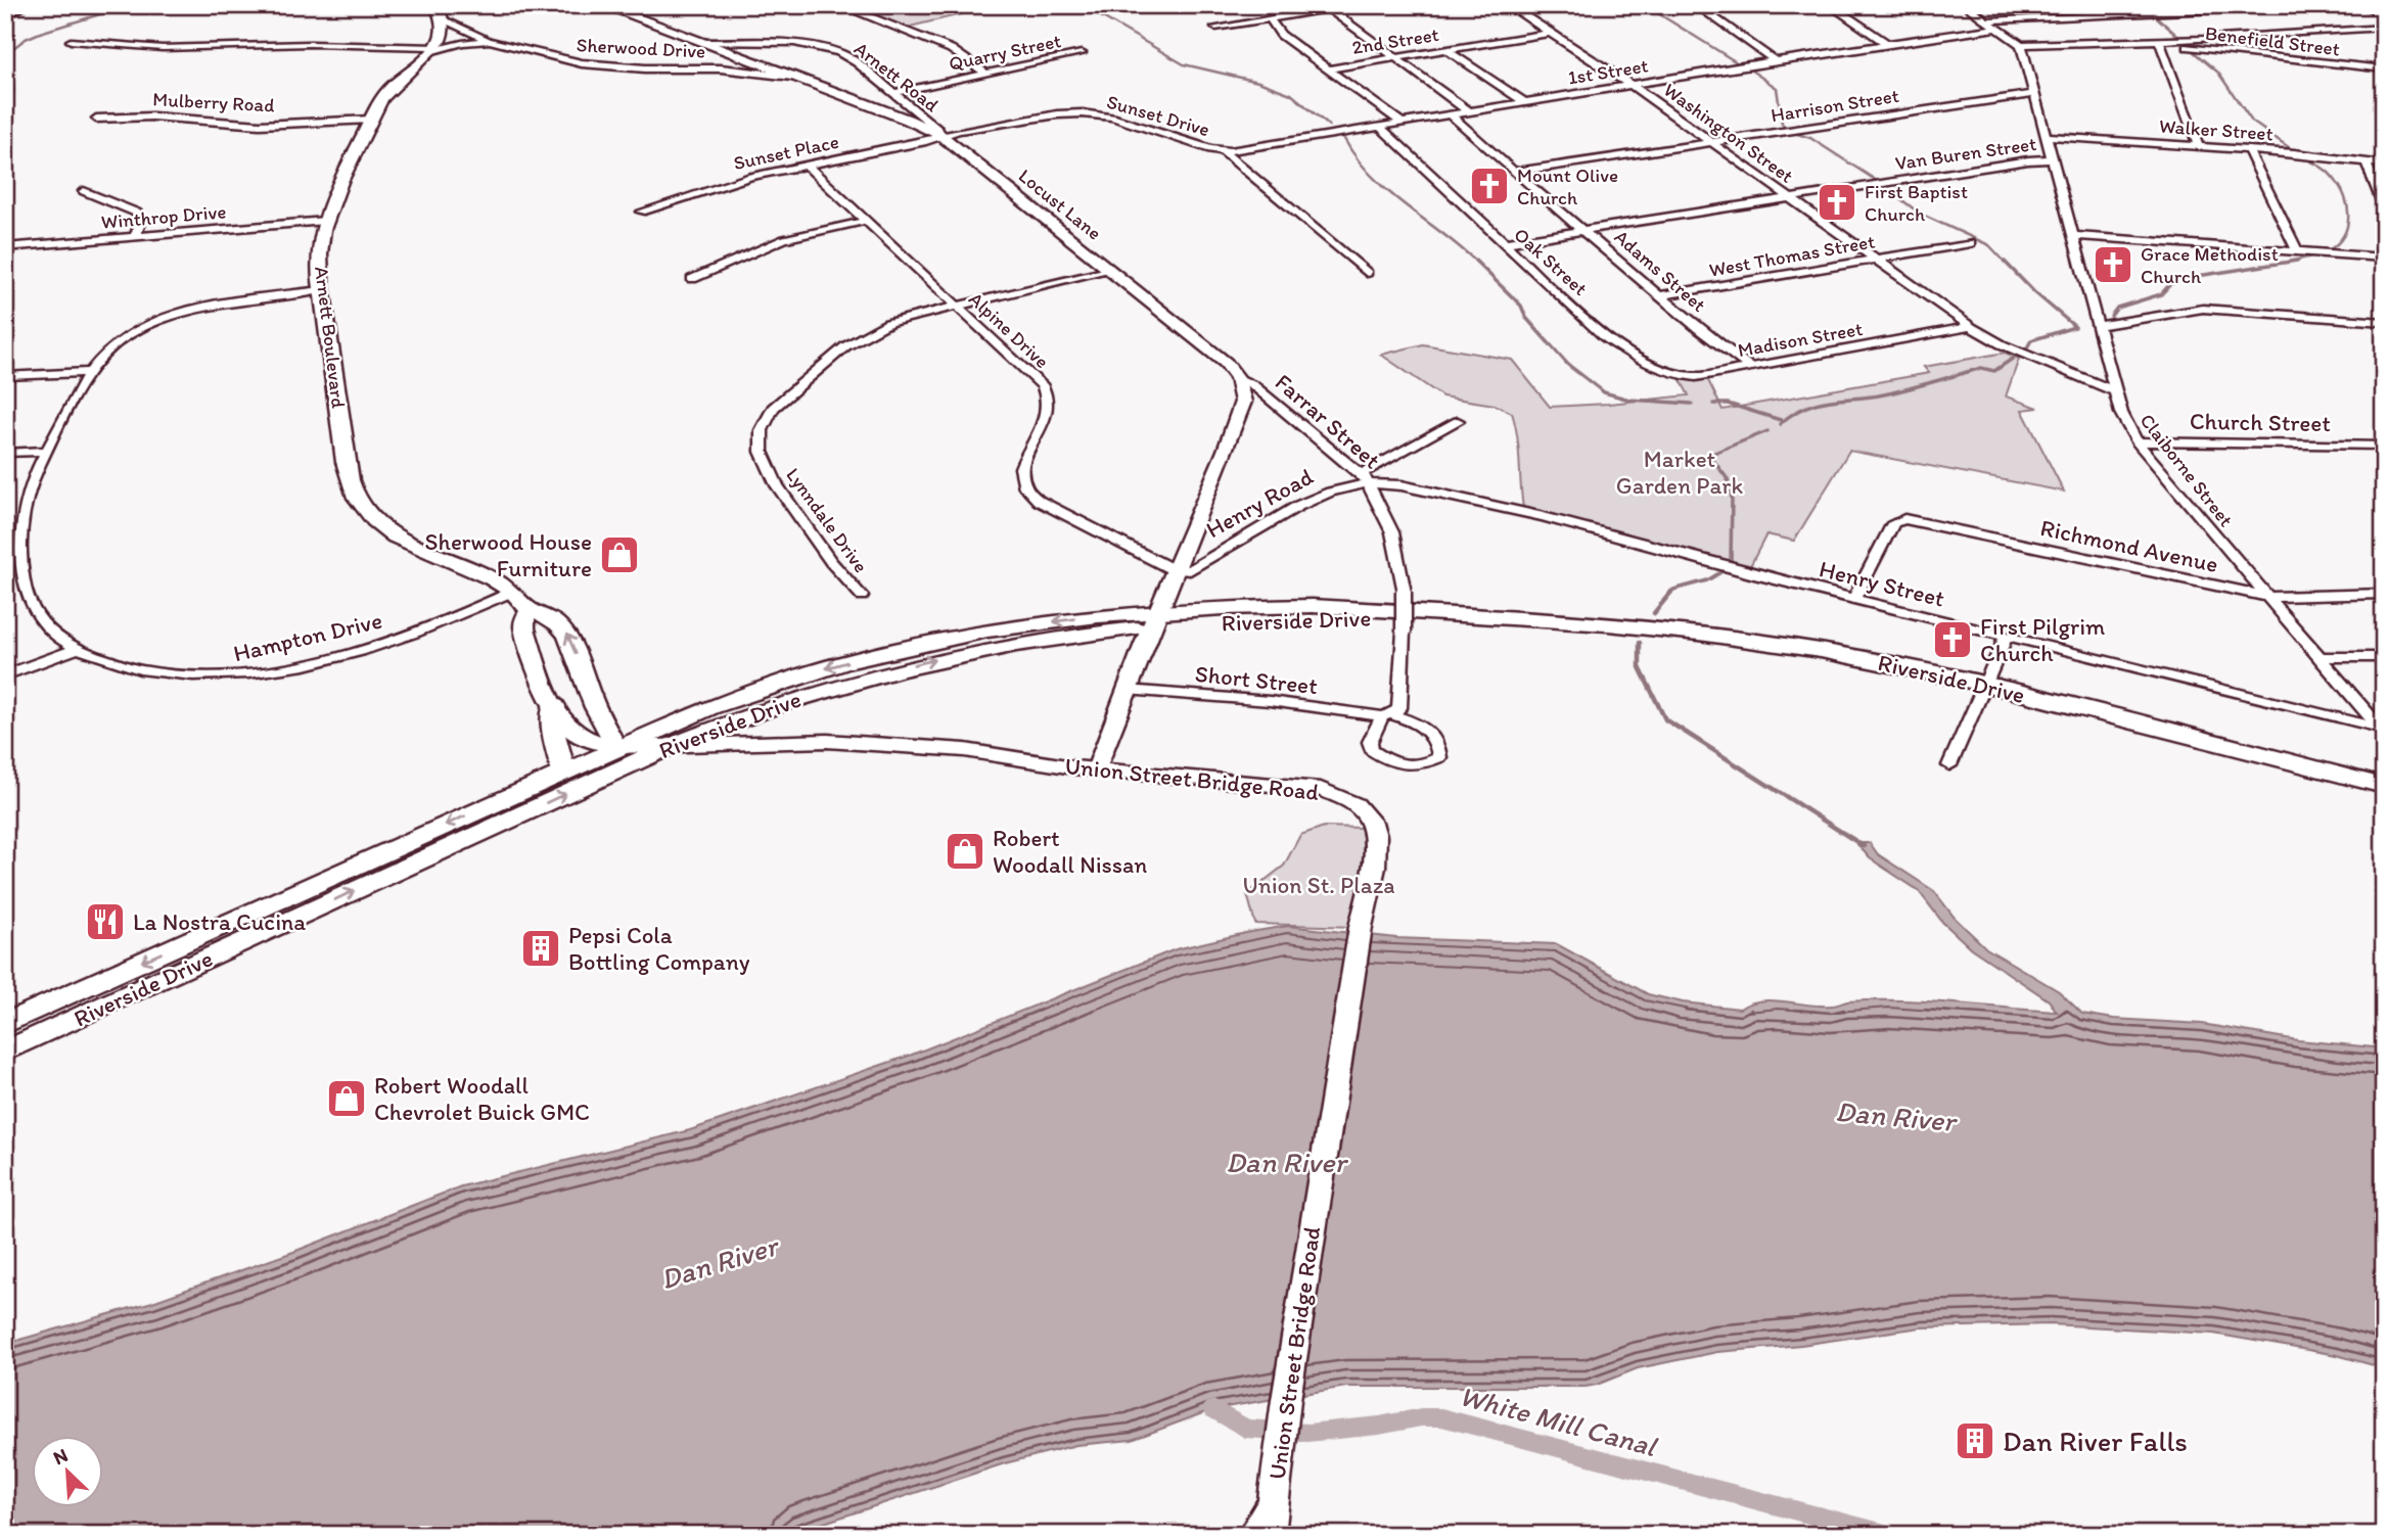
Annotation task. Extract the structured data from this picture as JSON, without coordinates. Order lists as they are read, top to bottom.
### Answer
{
  "streets": {
    "main road": ["Arnett Boulevard", "Riverside Drive", "Union Street Bridge Road"],
    "street": [
      "2nd Street",
      "Benefield Street",
      "Sherwood Drive",
      "Quarry Street",
      "1st Street",
      "Arnett Road",
      "Mulberry Road",
      "Harrison Street",
      "Sunset Drive",
      "Walker Street",
      "Washington Street",
      "Sunset Place",
      "Van Buren Street",
      "Locust Lane",
      "Winthrop Drive",
      "West Thomas Street",
      "Oak Street",
      "Adams Street",
      "Alpine Drive",
      "Madison Street",
      "Farrar Street",
      "Church Street",
      "Claiborne Street",
      "Henry Road",
      "Lynndale Drive",
      "Richmond Avenue",
      "Henry Street",
      "Hampton Drive",
      "Short Street"
    ]
  },
  "crossings": [
    ["2nd Street", "Washington Street"],
    ["Sherwood Drive", "Locust Lane"],
    ["Sherwood Drive", "Arnett Boulevard"],
    ["Quarry Street", "Arnett Road"],
    ["1st Street", "Sunset Drive"],
    ["1st Street", "Washington Street"],
    ["1st Street", "Oak Street"],
    ["1st Street", "Adams Street"],
    ["Arnett Road", "Sunset Drive"],
    ["Arnett Road", "Sunset Place"],
    ["Arnett Road", "Locust Lane"],
    ["Mulberry Road", "Arnett Boulevard"],
    ["Harrison Street", "Washington Street"],
    ["Harrison Street", "Adams Street"],
    ["Harrison Street", "Claiborne Street"],
    ["Sunset Drive", "Sunset Place"],
    ["Sunset Drive", "Locust Lane"],
    ["Walker Street", "Claiborne Street"],
    ["Washington Street", "Van Buren Street"],
    ["Washington Street", "West Thomas Street"],
    ["Washington Street", "Madison Street"],
    ["Washington Street", "Claiborne Street"],
    ["Sunset Place", "Locust Lane"],
    ["Sunset Place", "Alpine Drive"],
    ["Van Buren Street", "Oak Street"],
    ["Van Buren Street", "Adams Street"],
    ["Van Buren Street", "Claiborne Street"],
    ["Locust Lane", "Farrar Street"],
    ["Locust Lane", "Lynndale Drive"],
    ["Winthrop Drive", "Arnett Boulevard"],
    ["West Thomas Street", "Adams Street"],
    ["Oak Street", "Madison Street"],
    ["Adams Street", "Madison Street"],
    ["Alpine Drive", "Henry Road"],
    ["Alpine Drive", "Lynndale Drive"],
    ["Arnett Boulevard", "Riverside Drive"],
    ["Arnett Boulevard", "Hampton Drive"],
    ["Arnett Boulevard", "Union Street Bridge Road"],
    ["Farrar Street", "Henry Road"],
    ["Farrar Street", "Henry Street"],
    ["Farrar Street", "Short Street"],
    ["Church Street", "Claiborne Street"],
    ["Claiborne Street", "Richmond Avenue"],
    ["Claiborne Street", "Henry Street"],
    ["Henry Road", "Henry Street"],
    ["Richmond Avenue", "Henry Street"],
    ["Riverside Drive", "Union Street Bridge Road"]
  ],
  "water": ["Dan River", "White Mill Canal"],
  "parks": ["Market Garden Park", "Union St. Plaza"],
  "places": {
    "church": [
      "Mount Olive Church",
      "First Baptist Church",
      "Grace Methodist Church",
      "First Pilgrim Church"
    ],
    "shop": ["Sherwood House Furniture", "Robert Woodall Nissan", "Robert Woodall Chevrolet Buick GMC"],
    "restaurant": ["La Nostra Cucina"],
    "building": ["Pepsi Cola Bottling Company", "Dan River Falls"]
  },
  "north": "top left"
}
